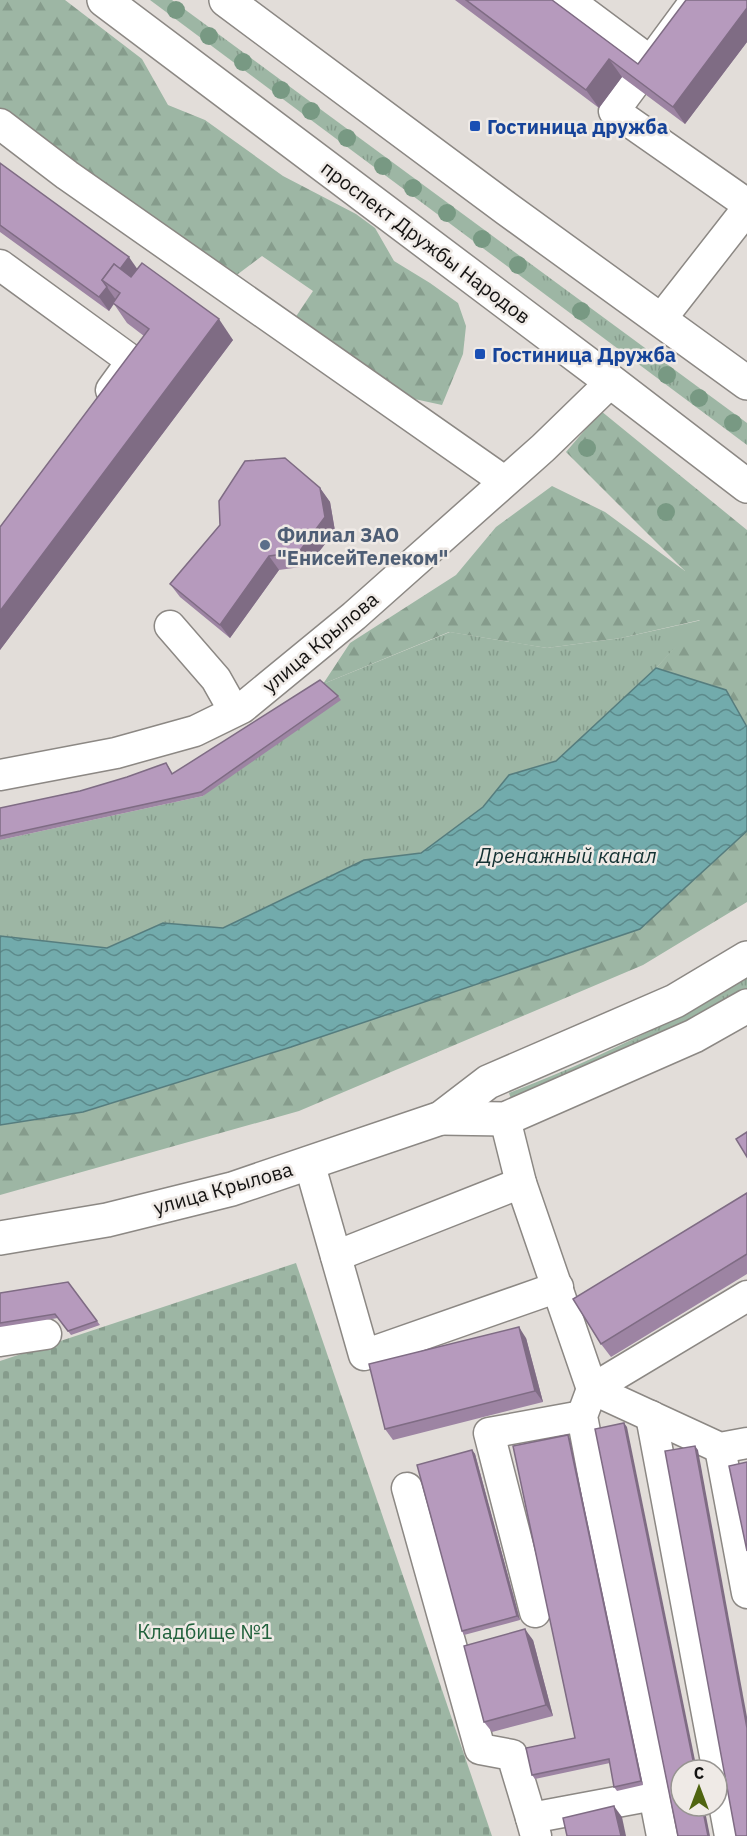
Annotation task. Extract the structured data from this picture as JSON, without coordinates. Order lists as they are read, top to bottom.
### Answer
{
  "streets": {
    "main road": ["проспект Дружбы Народов", "улица Крылова"]
  },
  "crossings": [
    ["проспект Дружбы Народов", "улица Крылова"]
  ],
  "water": ["Дренажный канал"],
  "parks": ["Кладбище №1"],
  "places": {
    "transit": ["Гостиница дружба", "Гостиница Дружба"],
    "other": ["Филиал ЗАО \"ЕнисейТелеком\""]
  },
  "north": "top"
}
